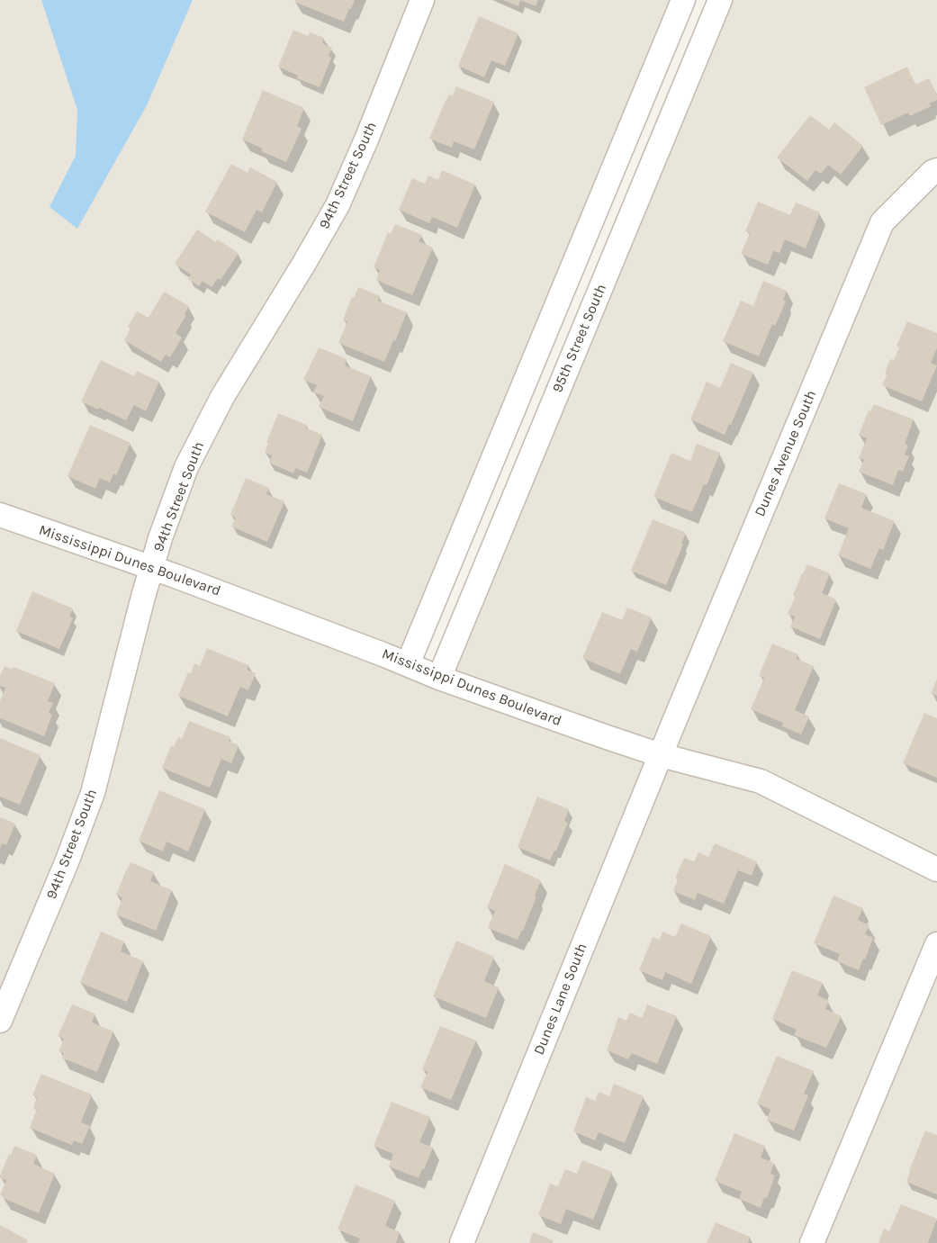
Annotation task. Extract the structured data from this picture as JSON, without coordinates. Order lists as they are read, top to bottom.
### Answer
{
  "streets": {
    "street": [
      "94th Street South",
      "95th Street South",
      "Dunes Avenue South",
      "Mississippi Dunes Boulevard",
      "Dunes Lane South"
    ]
  },
  "crossings": [
    ["94th Street South", "Mississippi Dunes Boulevard"],
    ["95th Street South", "Mississippi Dunes Boulevard"],
    ["Dunes Avenue South", "Mississippi Dunes Boulevard"],
    ["Dunes Avenue South", "Dunes Lane South"],
    ["Mississippi Dunes Boulevard", "Dunes Lane South"]
  ]
}
